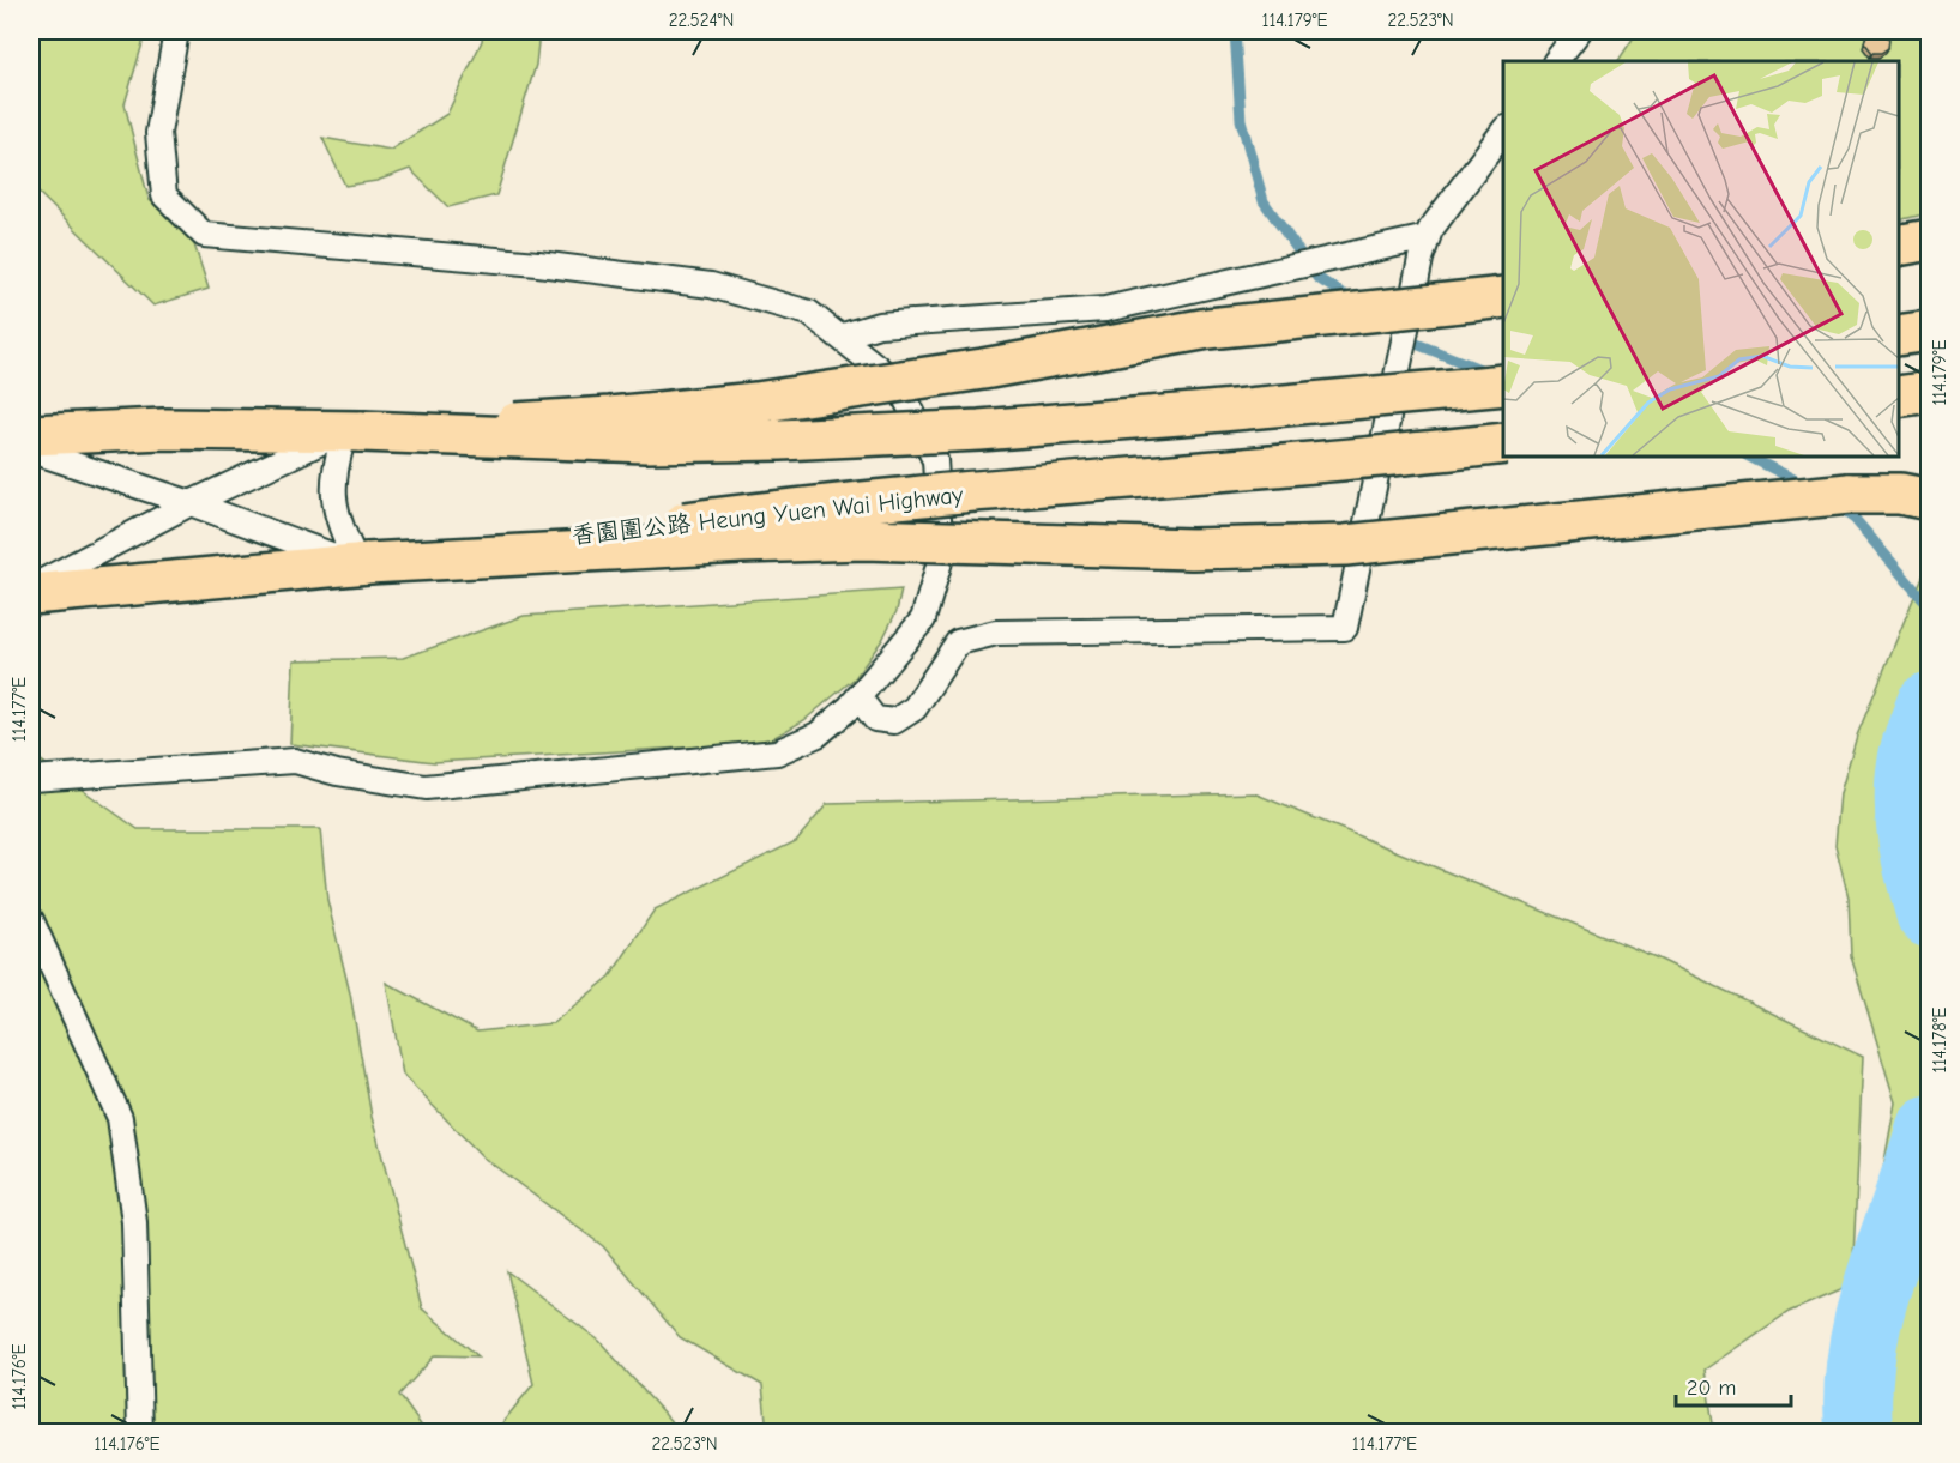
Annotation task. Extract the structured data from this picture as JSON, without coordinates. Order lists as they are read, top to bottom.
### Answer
{
  "streets": {
    "highway": ["香園圍公路 Heung Yuen Wai Highway"]
  },
  "scale_bar": "20 m",
  "coordinates": [
    "22.524°N",
    "114.179°E",
    "22.523°N",
    "114.177°E",
    "114.178°E",
    "114.176°E"
  ]
}
